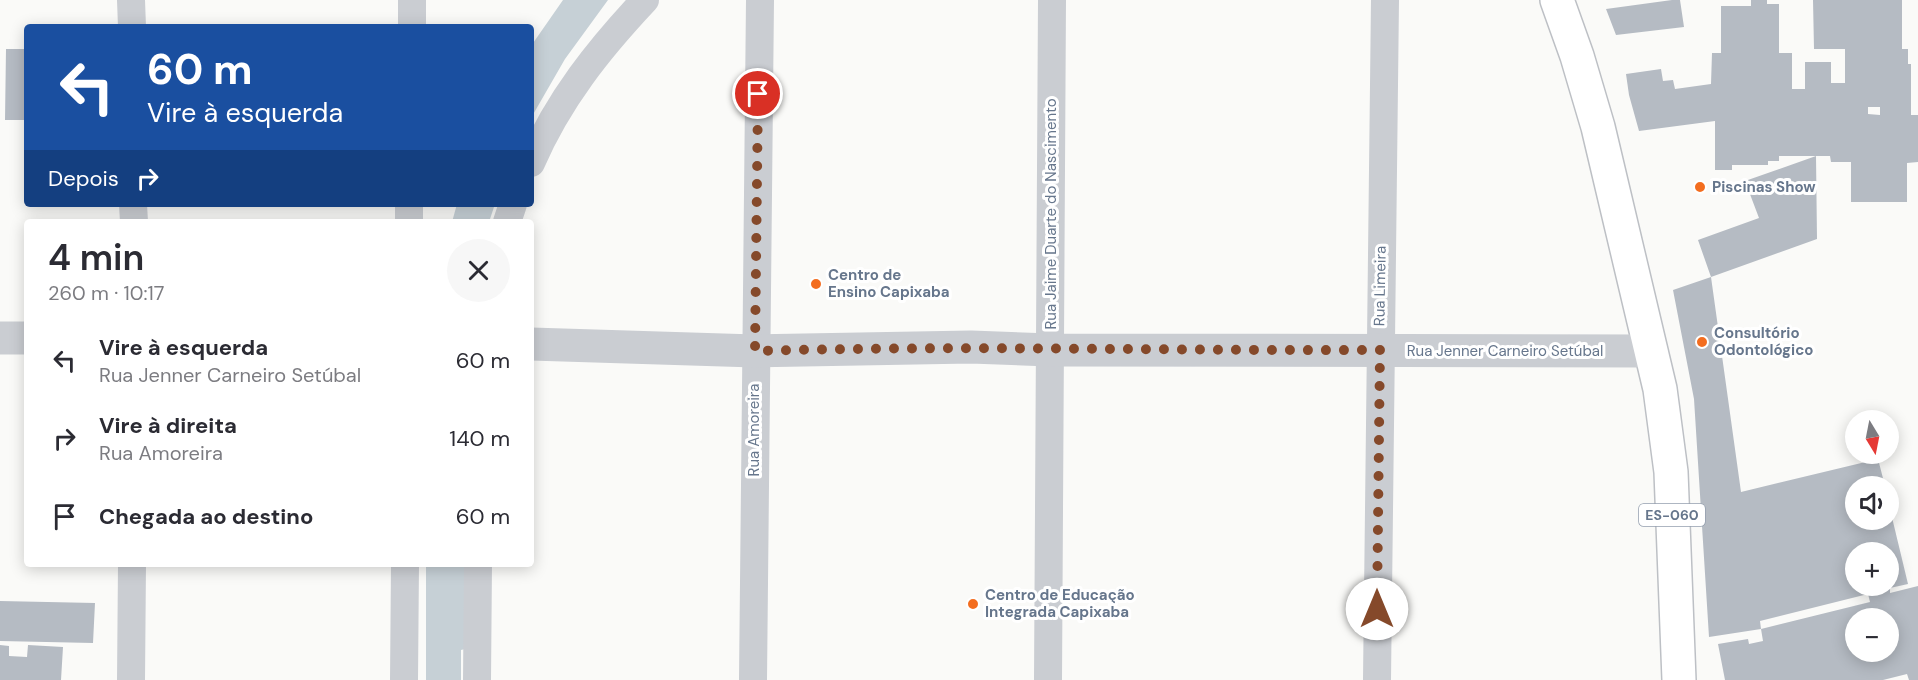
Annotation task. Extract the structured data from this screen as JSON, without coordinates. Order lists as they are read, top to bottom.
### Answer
{
  "streets": {
    "main road": ["ES-060"],
    "street": [
      "Rua Jaime Duarte do Nascimento",
      "Rua Limeira",
      "Rua Jenner Carneiro Setúbal",
      "Rua Amoreira"
    ]
  },
  "crossings": [
    ["Rua Jaime Duarte do Nascimento", "Rua Jenner Carneiro Setúbal"],
    ["Rua Limeira", "Rua Jenner Carneiro Setúbal"],
    ["Rua Jenner Carneiro Setúbal", "Rua Amoreira"],
    ["Rua Jenner Carneiro Setúbal", "ES-060"]
  ],
  "places": [
    "Piscinas Show",
    "Centro de Ensino Capixaba",
    "Consultório Odontológico",
    "Centro de Educação Integrada Capixaba"
  ],
  "north": "bottom",
  "page": {
    "turn": ["60 m", "Vire à esquerda"],
    "then": "Depois",
    "heading": ["4 min", "260 m · 10:17"],
    "list": [
      {
        "name": "Vire à esquerda",
        "note": "Rua Jenner Carneiro Setúbal",
        "value": "60 m"
      },
      {
        "name": "Vire à direita",
        "note": "Rua Amoreira",
        "value": "140 m"
      },
      {
        "name": "Chegada ao destino",
        "value": "60 m"
      }
    ],
    "map_buttons": ["+", "−"]
  }
}
